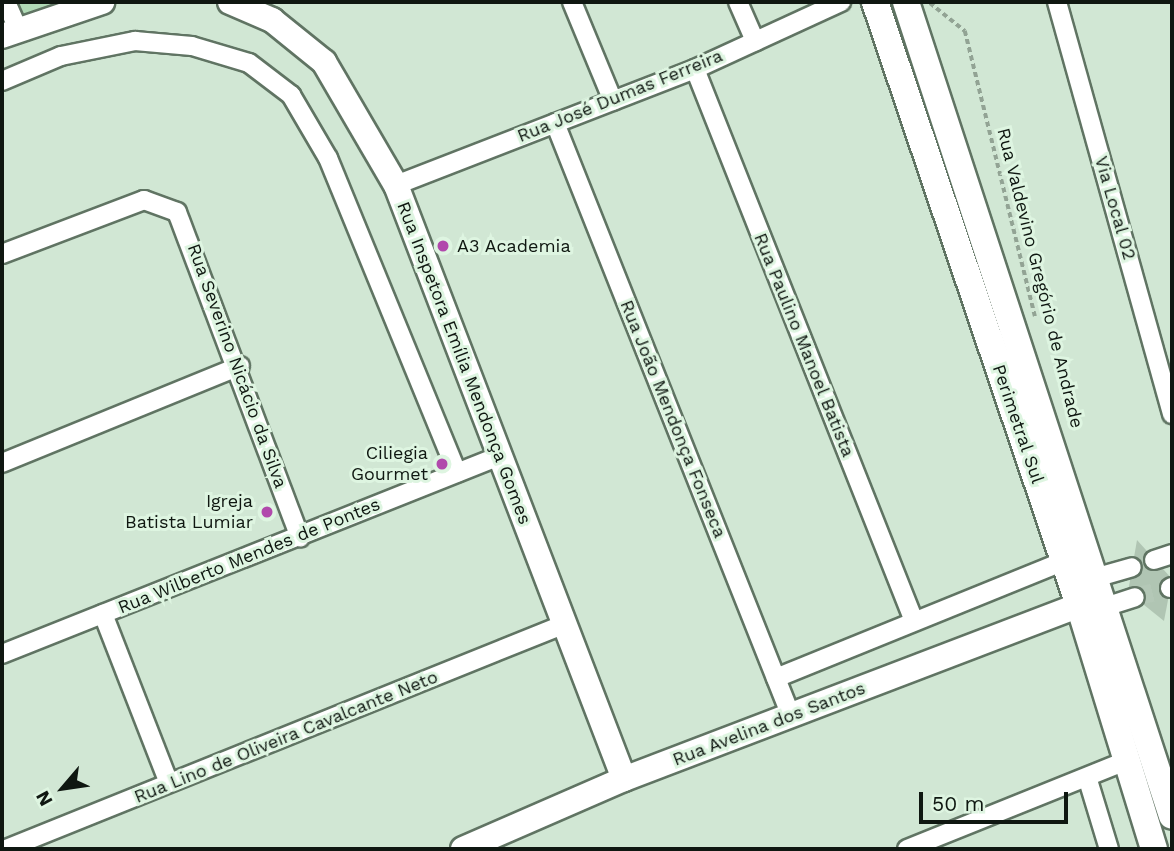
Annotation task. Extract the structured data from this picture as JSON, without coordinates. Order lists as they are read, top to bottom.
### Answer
{
  "streets": {
    "main road": ["Rua Inspetora Emília Mendonça Gomes", "Perimetral Sul", "Rua Avelina dos Santos"],
    "street": [
      "Rua José Dumas Ferreira",
      "Via Local 02",
      "Rua Paulino Manoel Batista",
      "Rua Severino Nicácio da Silva",
      "Rua João Mendonça Fonseca",
      "Rua Wilberto Mendes de Pontes",
      "Rua Lino de Oliveira Cavalcante Neto"
    ],
    "path": ["Rua Valdevino Gregório de Andrade"]
  },
  "crossings": [
    ["Rua José Dumas Ferreira", "Rua Paulino Manoel Batista"],
    ["Rua José Dumas Ferreira", "Rua Inspetora Emília Mendonça Gomes"],
    ["Rua José Dumas Ferreira", "Rua João Mendonça Fonseca"],
    ["Rua Inspetora Emília Mendonça Gomes", "Rua Wilberto Mendes de Pontes"],
    ["Rua Inspetora Emília Mendonça Gomes", "Rua Avelina dos Santos"],
    ["Rua Inspetora Emília Mendonça Gomes", "Rua Lino de Oliveira Cavalcante Neto"],
    ["Rua Severino Nicácio da Silva", "Rua Wilberto Mendes de Pontes"],
    ["Rua João Mendonça Fonseca", "Rua Avelina dos Santos"],
    ["Perimetral Sul", "Rua Avelina dos Santos"]
  ],
  "places": ["A3 Academia", "Ciliegia Gourmet", "Igreja Batista Lumiar"],
  "scale_bar": "50 m",
  "north": "bottom left"
}
